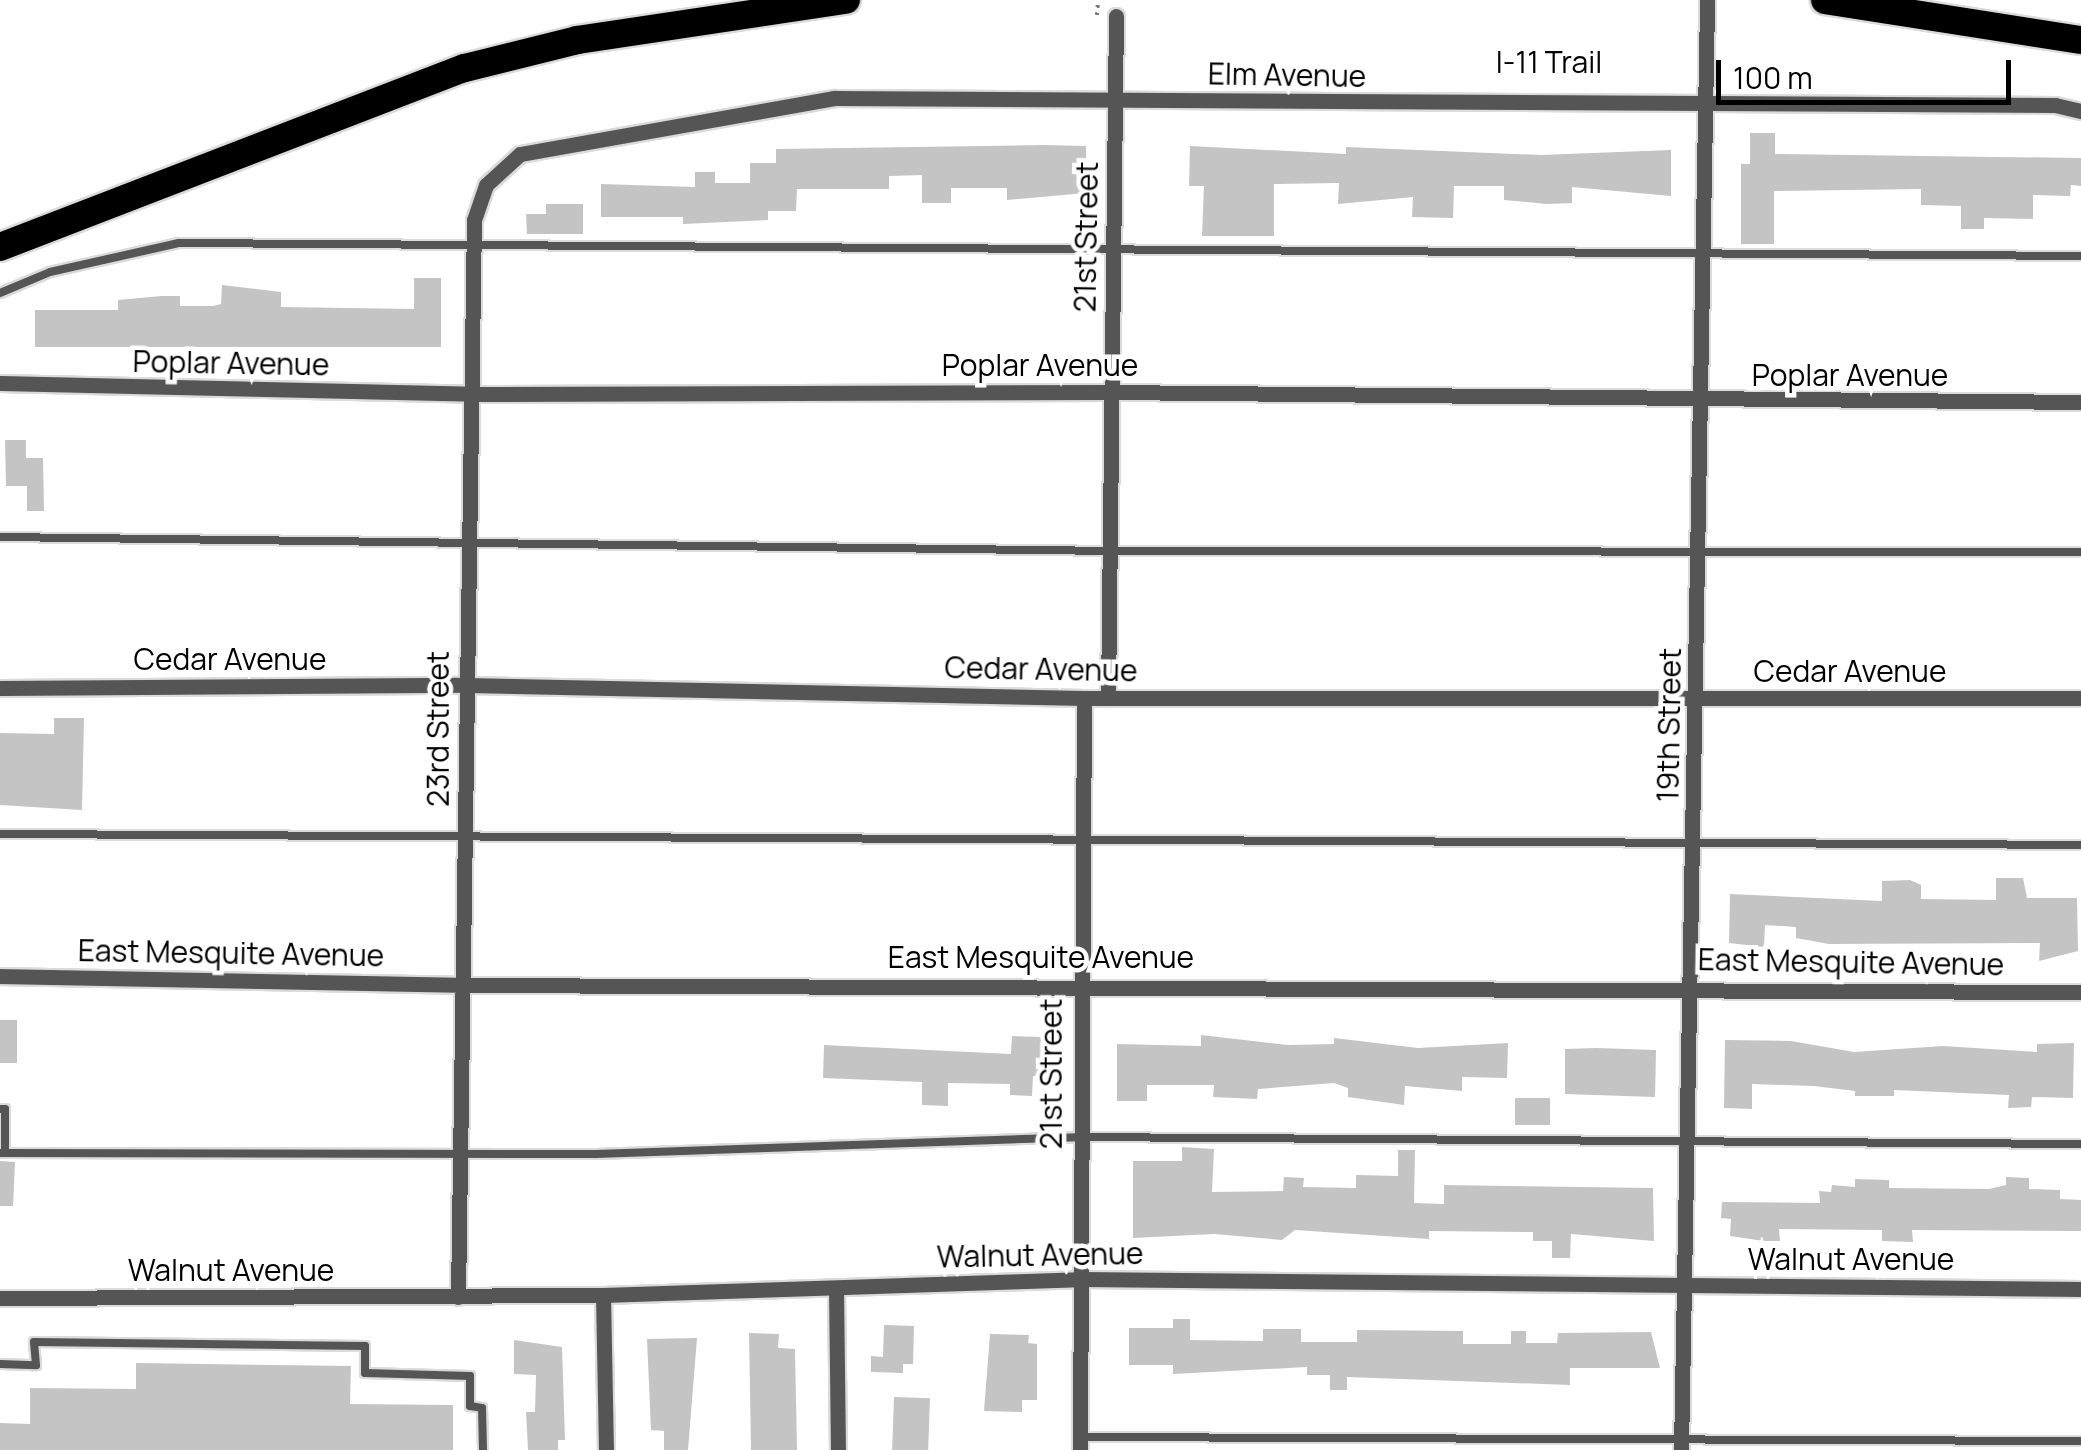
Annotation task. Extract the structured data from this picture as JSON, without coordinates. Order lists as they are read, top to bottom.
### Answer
{
  "streets": {
    "street": [
      "Elm Avenue",
      "21st Street",
      "Poplar Avenue",
      "Cedar Avenue",
      "19th Street",
      "23rd Street",
      "East Mesquite Avenue",
      "Walnut Avenue"
    ]
  },
  "crossings": [
    ["Elm Avenue", "21st Street"],
    ["Elm Avenue", "19th Street"],
    ["Elm Avenue", "23rd Street"],
    ["21st Street", "Poplar Avenue"],
    ["21st Street", "Cedar Avenue"],
    ["21st Street", "East Mesquite Avenue"],
    ["21st Street", "Walnut Avenue"],
    ["Poplar Avenue", "19th Street"],
    ["Poplar Avenue", "23rd Street"],
    ["Cedar Avenue", "19th Street"],
    ["Cedar Avenue", "23rd Street"],
    ["19th Street", "East Mesquite Avenue"],
    ["19th Street", "Walnut Avenue"],
    ["23rd Street", "East Mesquite Avenue"],
    ["23rd Street", "Walnut Avenue"]
  ],
  "scale_bar": "100 m"
}
